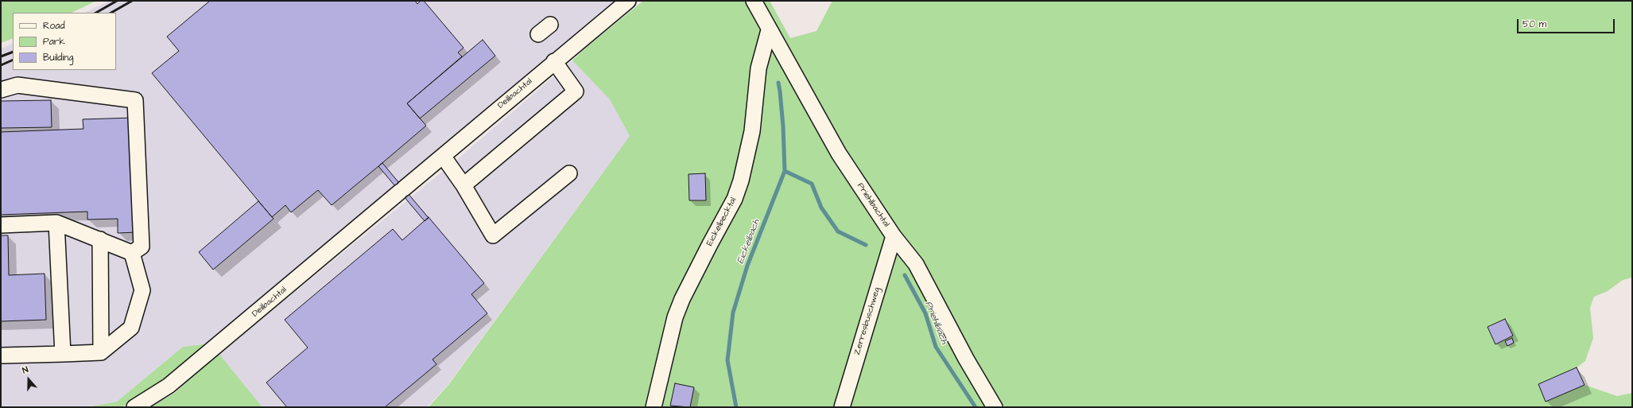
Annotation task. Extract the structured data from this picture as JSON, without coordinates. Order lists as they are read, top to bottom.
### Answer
{
  "streets": {
    "street": [
      "Deilbachtal",
      "Priehlbachtal",
      "Eickelbecktal",
      "Zerresbuschweg"
    ]
  },
  "crossings": [
    ["Priehlbachtal", "Eickelbecktal"],
    ["Priehlbachtal", "Zerresbuschweg"]
  ],
  "water": ["Eickelbach", "Priehlbach"],
  "legend": ["Road", "Park", "Building"],
  "scale_bar": "50 m",
  "north": "top"
}
